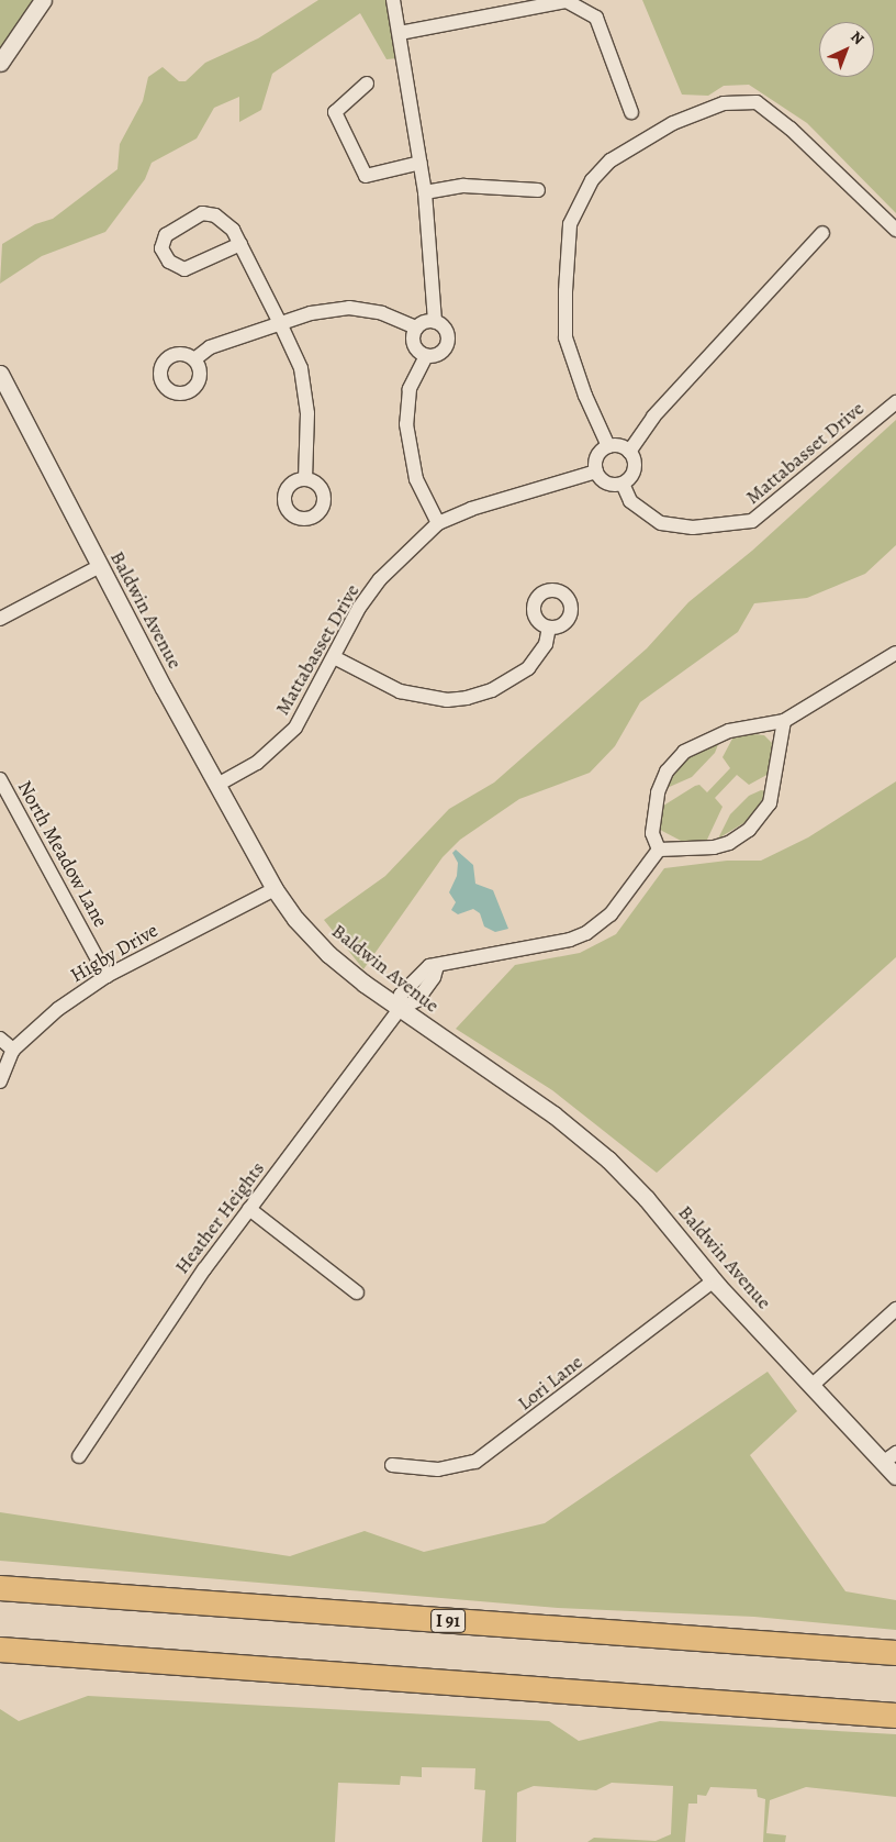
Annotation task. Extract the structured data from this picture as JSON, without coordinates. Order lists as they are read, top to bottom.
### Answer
{
  "streets": {
    "highway": ["I 91"],
    "street": [
      "Mattabasset Drive",
      "Baldwin Avenue",
      "North Meadow Lane",
      "Higby Drive",
      "Heather Heights",
      "Lori Lane"
    ]
  },
  "crossings": [
    ["Mattabasset Drive", "Baldwin Avenue"],
    ["Baldwin Avenue", "Higby Drive"],
    ["Baldwin Avenue", "Heather Heights"],
    ["Baldwin Avenue", "Lori Lane"],
    ["North Meadow Lane", "Higby Drive"]
  ],
  "north": "top right"
}
